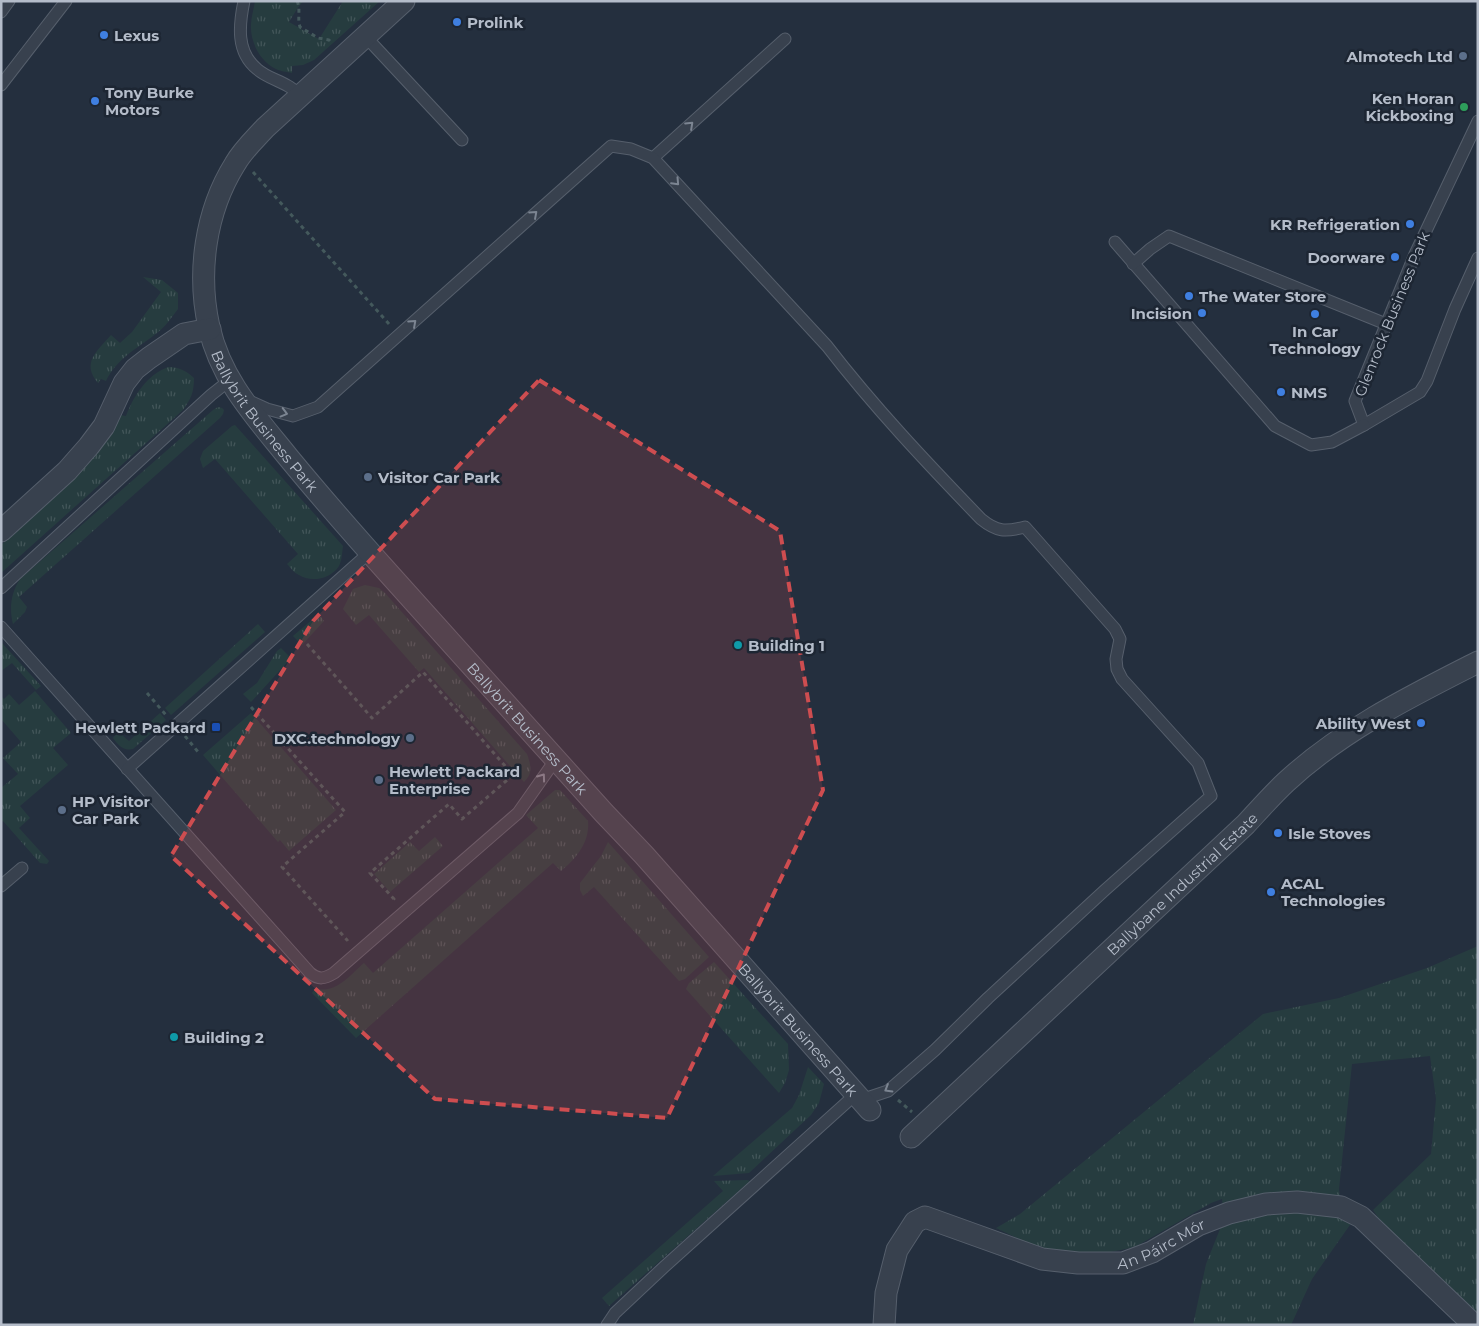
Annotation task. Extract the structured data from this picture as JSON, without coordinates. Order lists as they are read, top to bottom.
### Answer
{
  "streets": {
    "street": ["Ballybrit Business Park", "Ballybane Industrial Estate", "An Páirc Mór"],
    "lane": ["Glenrock Business Park"]
  },
  "places": {
    "other": [
      "Prolink",
      "Lexus",
      "Almotech Ltd",
      "Tony Burke Motors",
      "Ken Horan Kickboxing",
      "KR Refrigeration",
      "Doorware",
      "The Water Store",
      "Incision",
      "In Car Technology",
      "NMS",
      "Visitor Car Park",
      "Building 1",
      "Ability West",
      "DXC.technology",
      "Hewlett Packard Enterprise",
      "HP Visitor Car Park",
      "Isle Stoves",
      "ACAL Technologies",
      "Building 2"
    ],
    "transit": ["Hewlett Packard"]
  }
}
